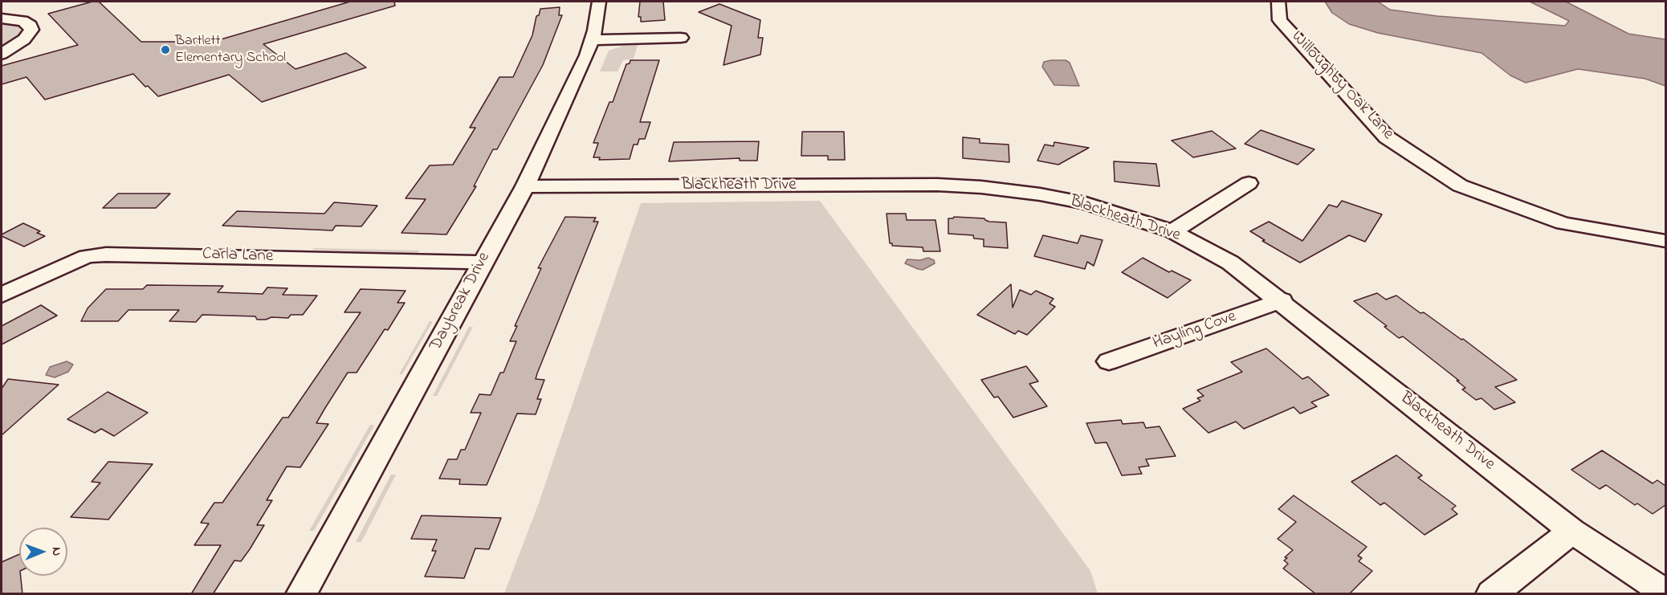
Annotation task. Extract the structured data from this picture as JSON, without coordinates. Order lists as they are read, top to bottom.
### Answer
{
  "streets": {
    "street": [
      "Willoughby Oak Lane",
      "Blackheath Drive",
      "Carla Lane",
      "Daybreak Drive",
      "Hayling Cove"
    ]
  },
  "crossings": [
    ["Blackheath Drive", "Daybreak Drive"],
    ["Blackheath Drive", "Hayling Cove"],
    ["Carla Lane", "Daybreak Drive"]
  ],
  "places": ["Bartlett Elementary School"],
  "north": "right"
}
